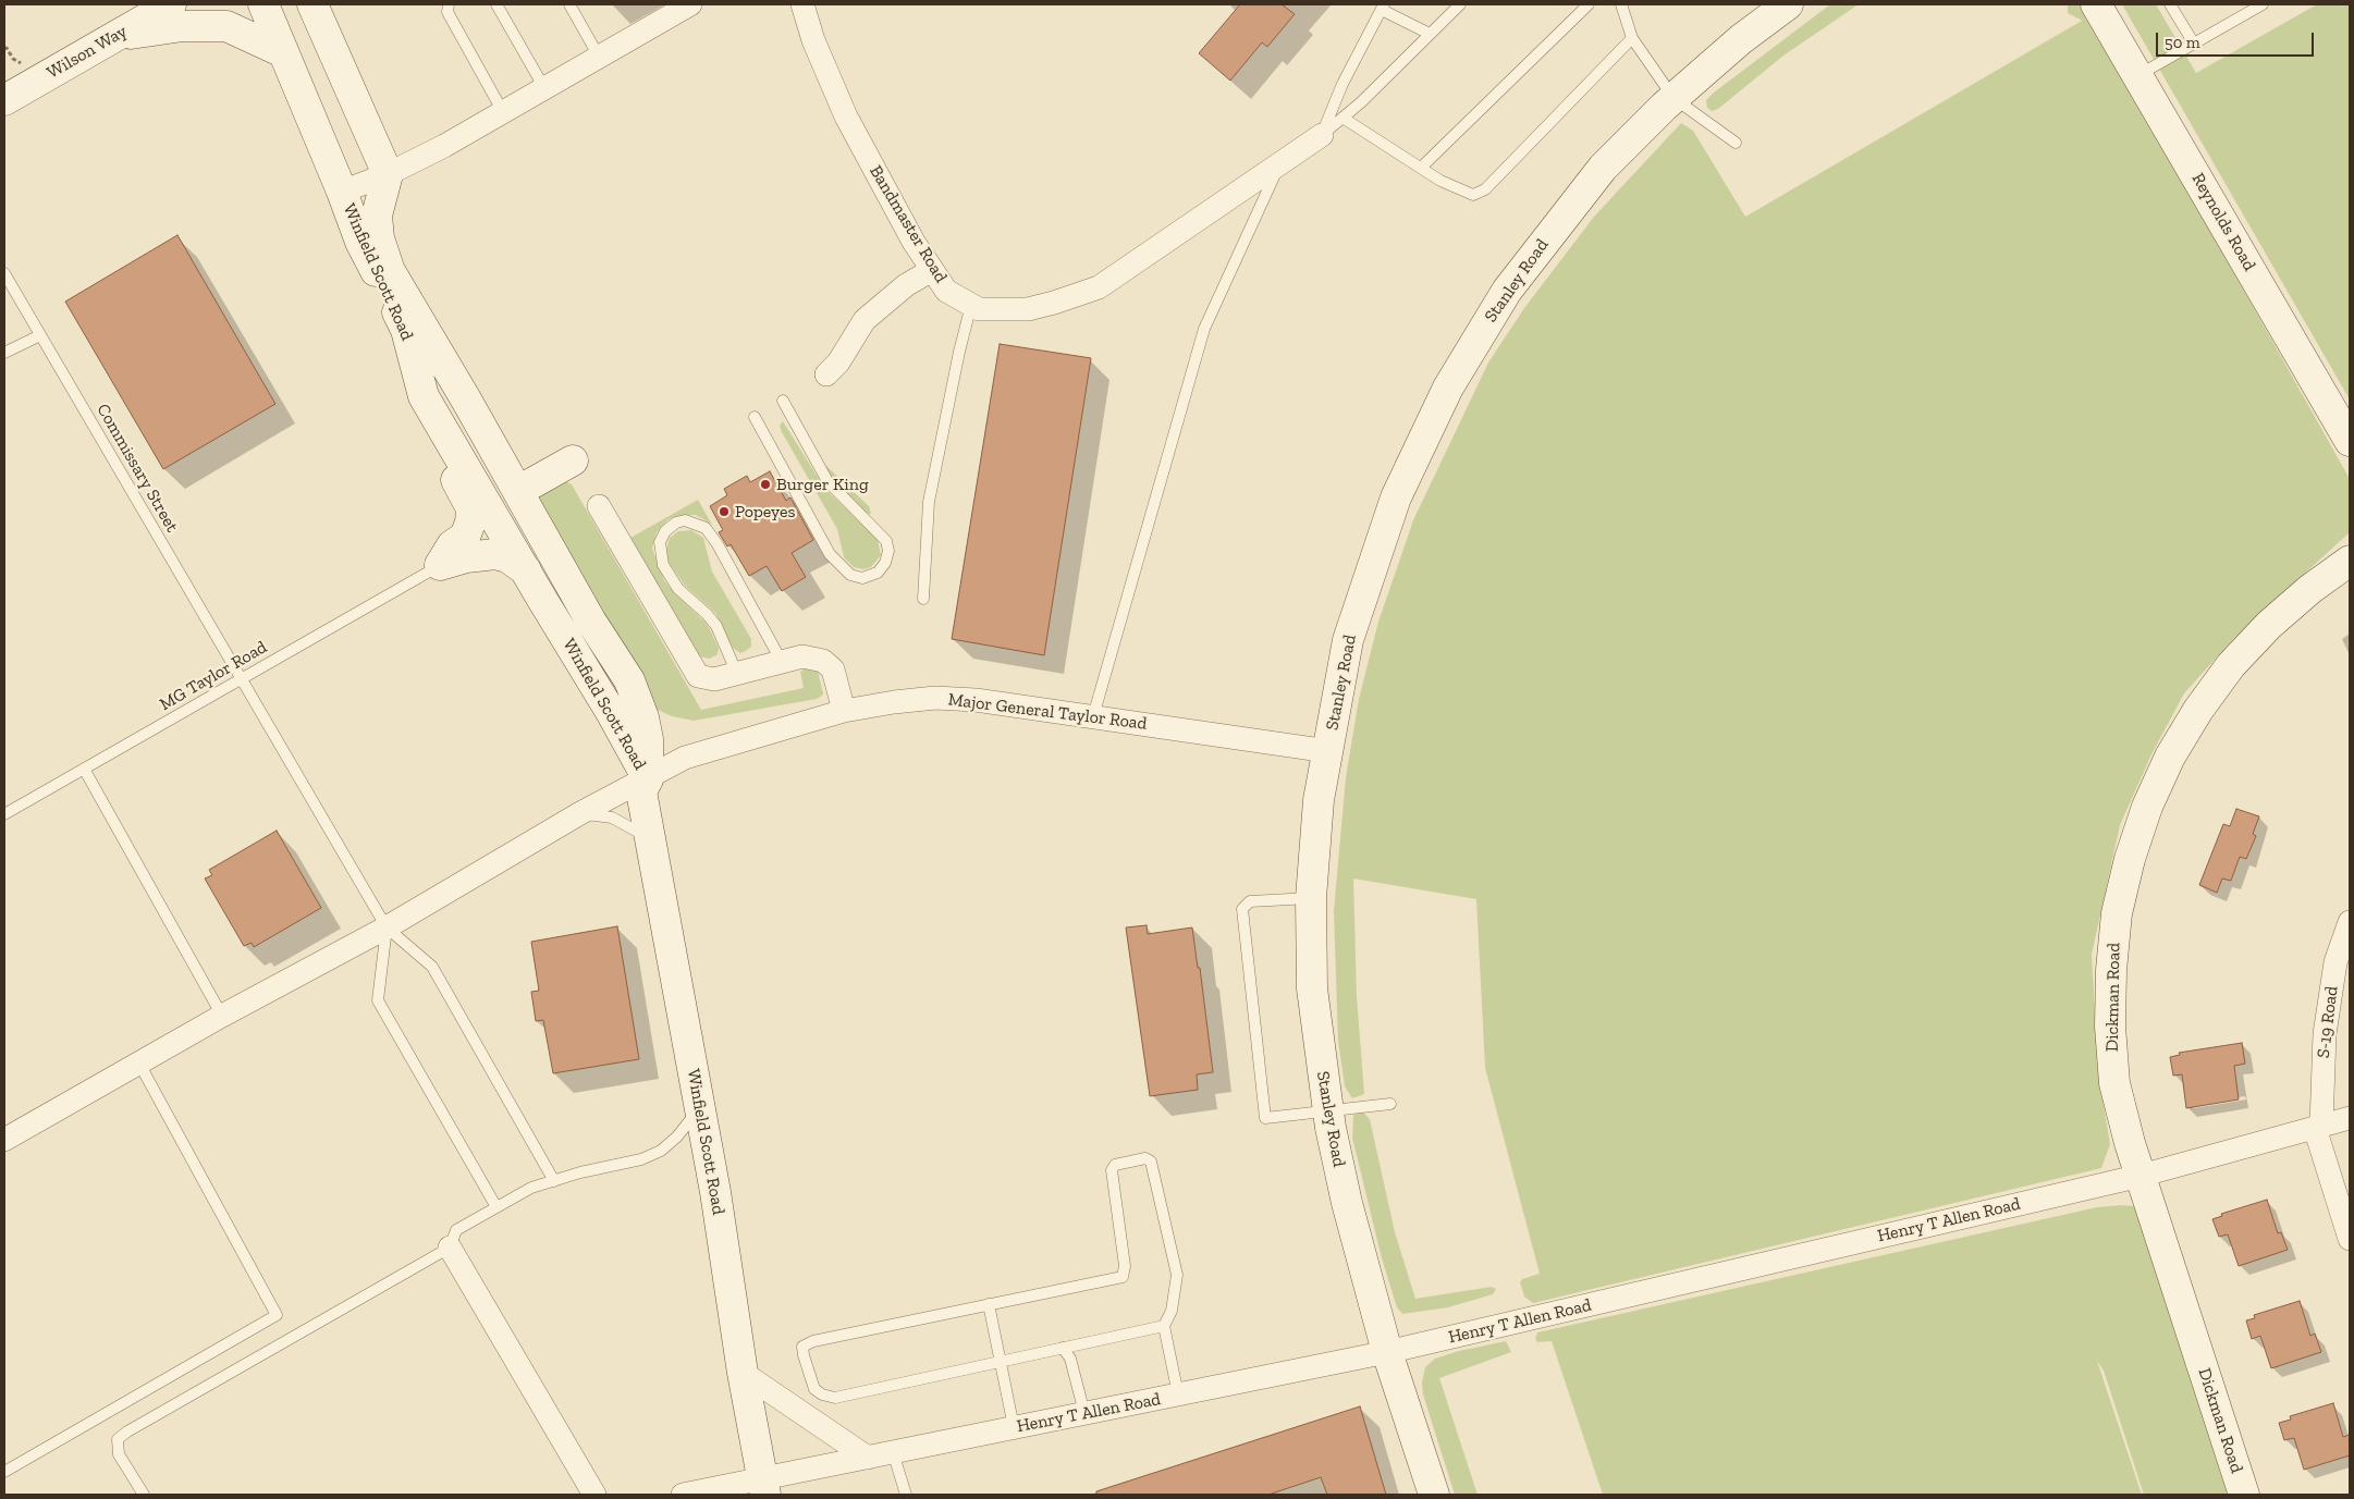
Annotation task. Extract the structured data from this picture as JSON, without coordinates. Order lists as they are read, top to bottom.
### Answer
{
  "streets": {
    "street": [
      "Wilson Way",
      "Reynolds Road",
      "Bandmaster Road",
      "Winfield Scott Road",
      "Stanley Road",
      "Major General Taylor Road",
      "Dickman Road",
      "S-19 Road",
      "Henry T Allen Road"
    ],
    "lane": ["Commissary Street", "MG Taylor Road"]
  },
  "crossings": [
    ["Winfield Scott Road", "Major General Taylor Road"],
    ["Winfield Scott Road", "Henry T Allen Road"],
    ["Stanley Road", "Major General Taylor Road"],
    ["Stanley Road", "Henry T Allen Road"],
    ["Commissary Street", "MG Taylor Road"],
    ["Commissary Street", "Major General Taylor Road"],
    ["Dickman Road", "Henry T Allen Road"],
    ["S-19 Road", "Henry T Allen Road"]
  ],
  "places": ["Burger King", "Popeyes"],
  "scale_bar": "50 m"
}
